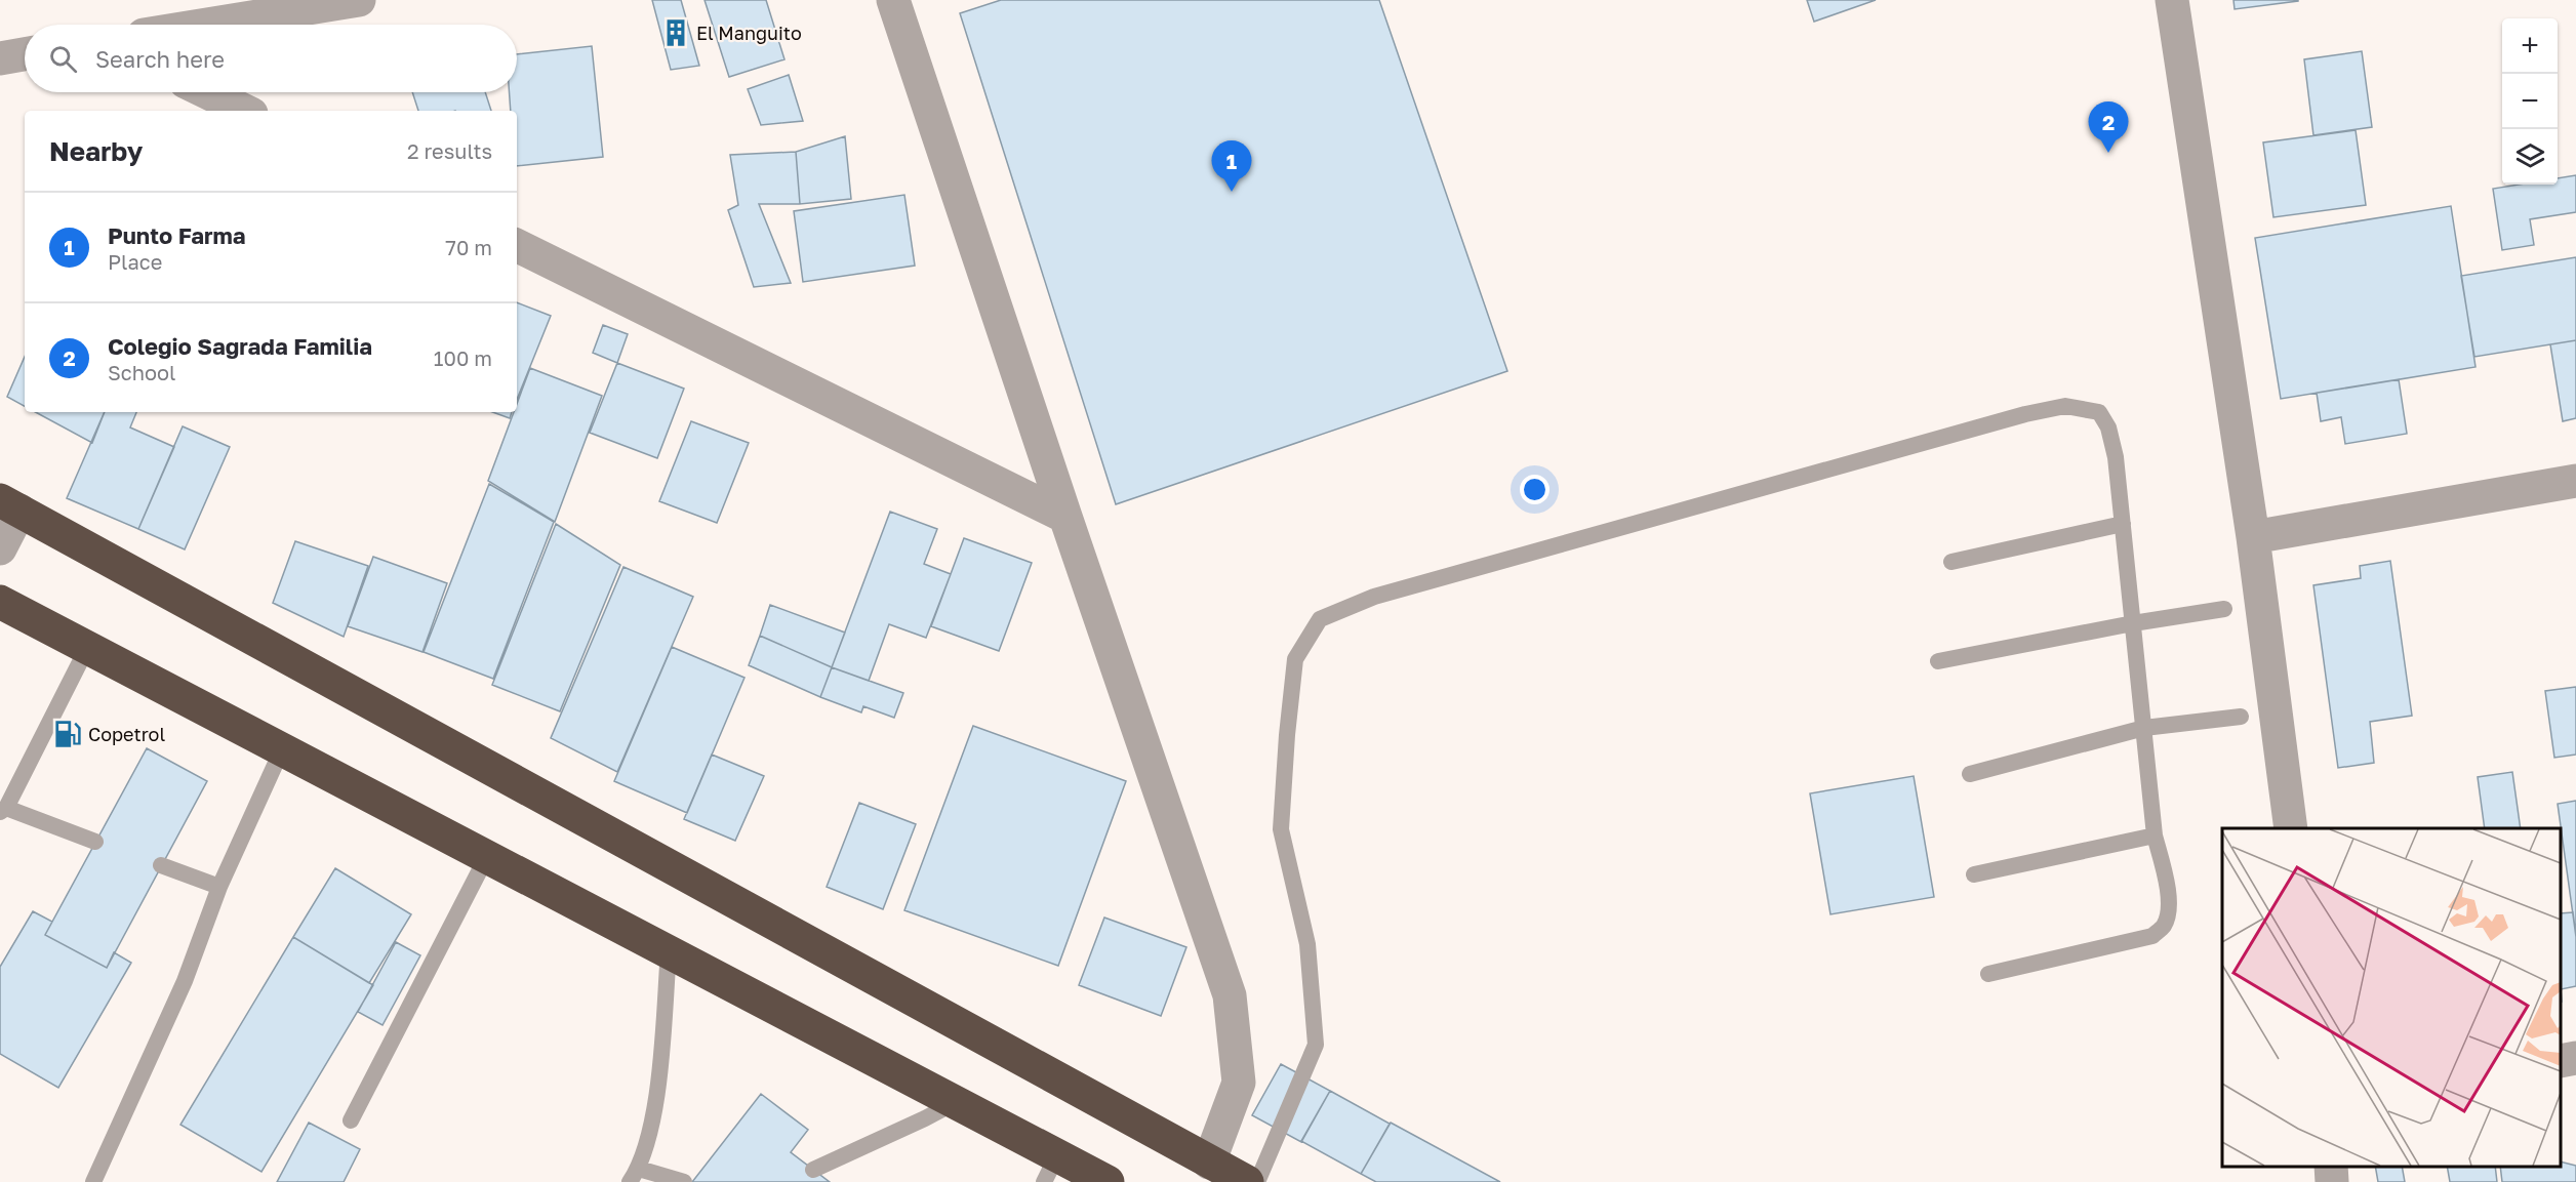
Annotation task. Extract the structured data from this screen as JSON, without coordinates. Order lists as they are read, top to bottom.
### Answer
{
  "places": {
    "building": ["El Manguito"],
    "fuel station": ["Copetrol"]
  },
  "page": {
    "map_buttons": ["+", "−"],
    "search": "Search here",
    "pins": ["2", "1"],
    "heading": ["Nearby", "2 results"],
    "list": [
      {
        "mark": "1",
        "name": "Punto Farma",
        "note": "Place",
        "value": "70 m"
      },
      {
        "mark": "2",
        "name": "Colegio Sagrada Familia",
        "note": "School",
        "value": "100 m"
      }
    ]
  }
}
